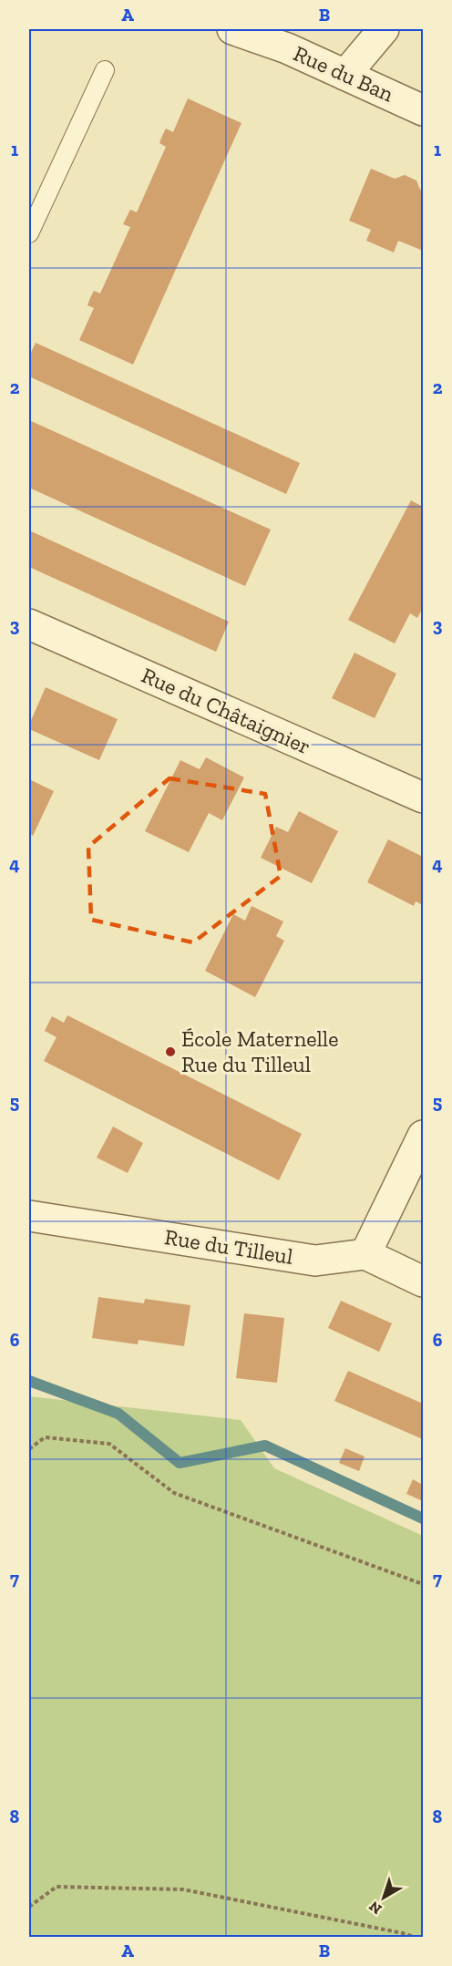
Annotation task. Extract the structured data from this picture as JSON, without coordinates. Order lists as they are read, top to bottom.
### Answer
{
  "streets": {
    "street": ["Rue du Ban", "Rue du Châtaignier", "Rue du Tilleul"]
  },
  "places": ["École Maternelle Rue du Tilleul"],
  "north": "bottom left",
  "grid": {
    "columns": ["A", "B"],
    "rows": [
      "1",
      "2",
      "3",
      "4",
      "5",
      "6",
      "7",
      "8"
    ]
  }
}
